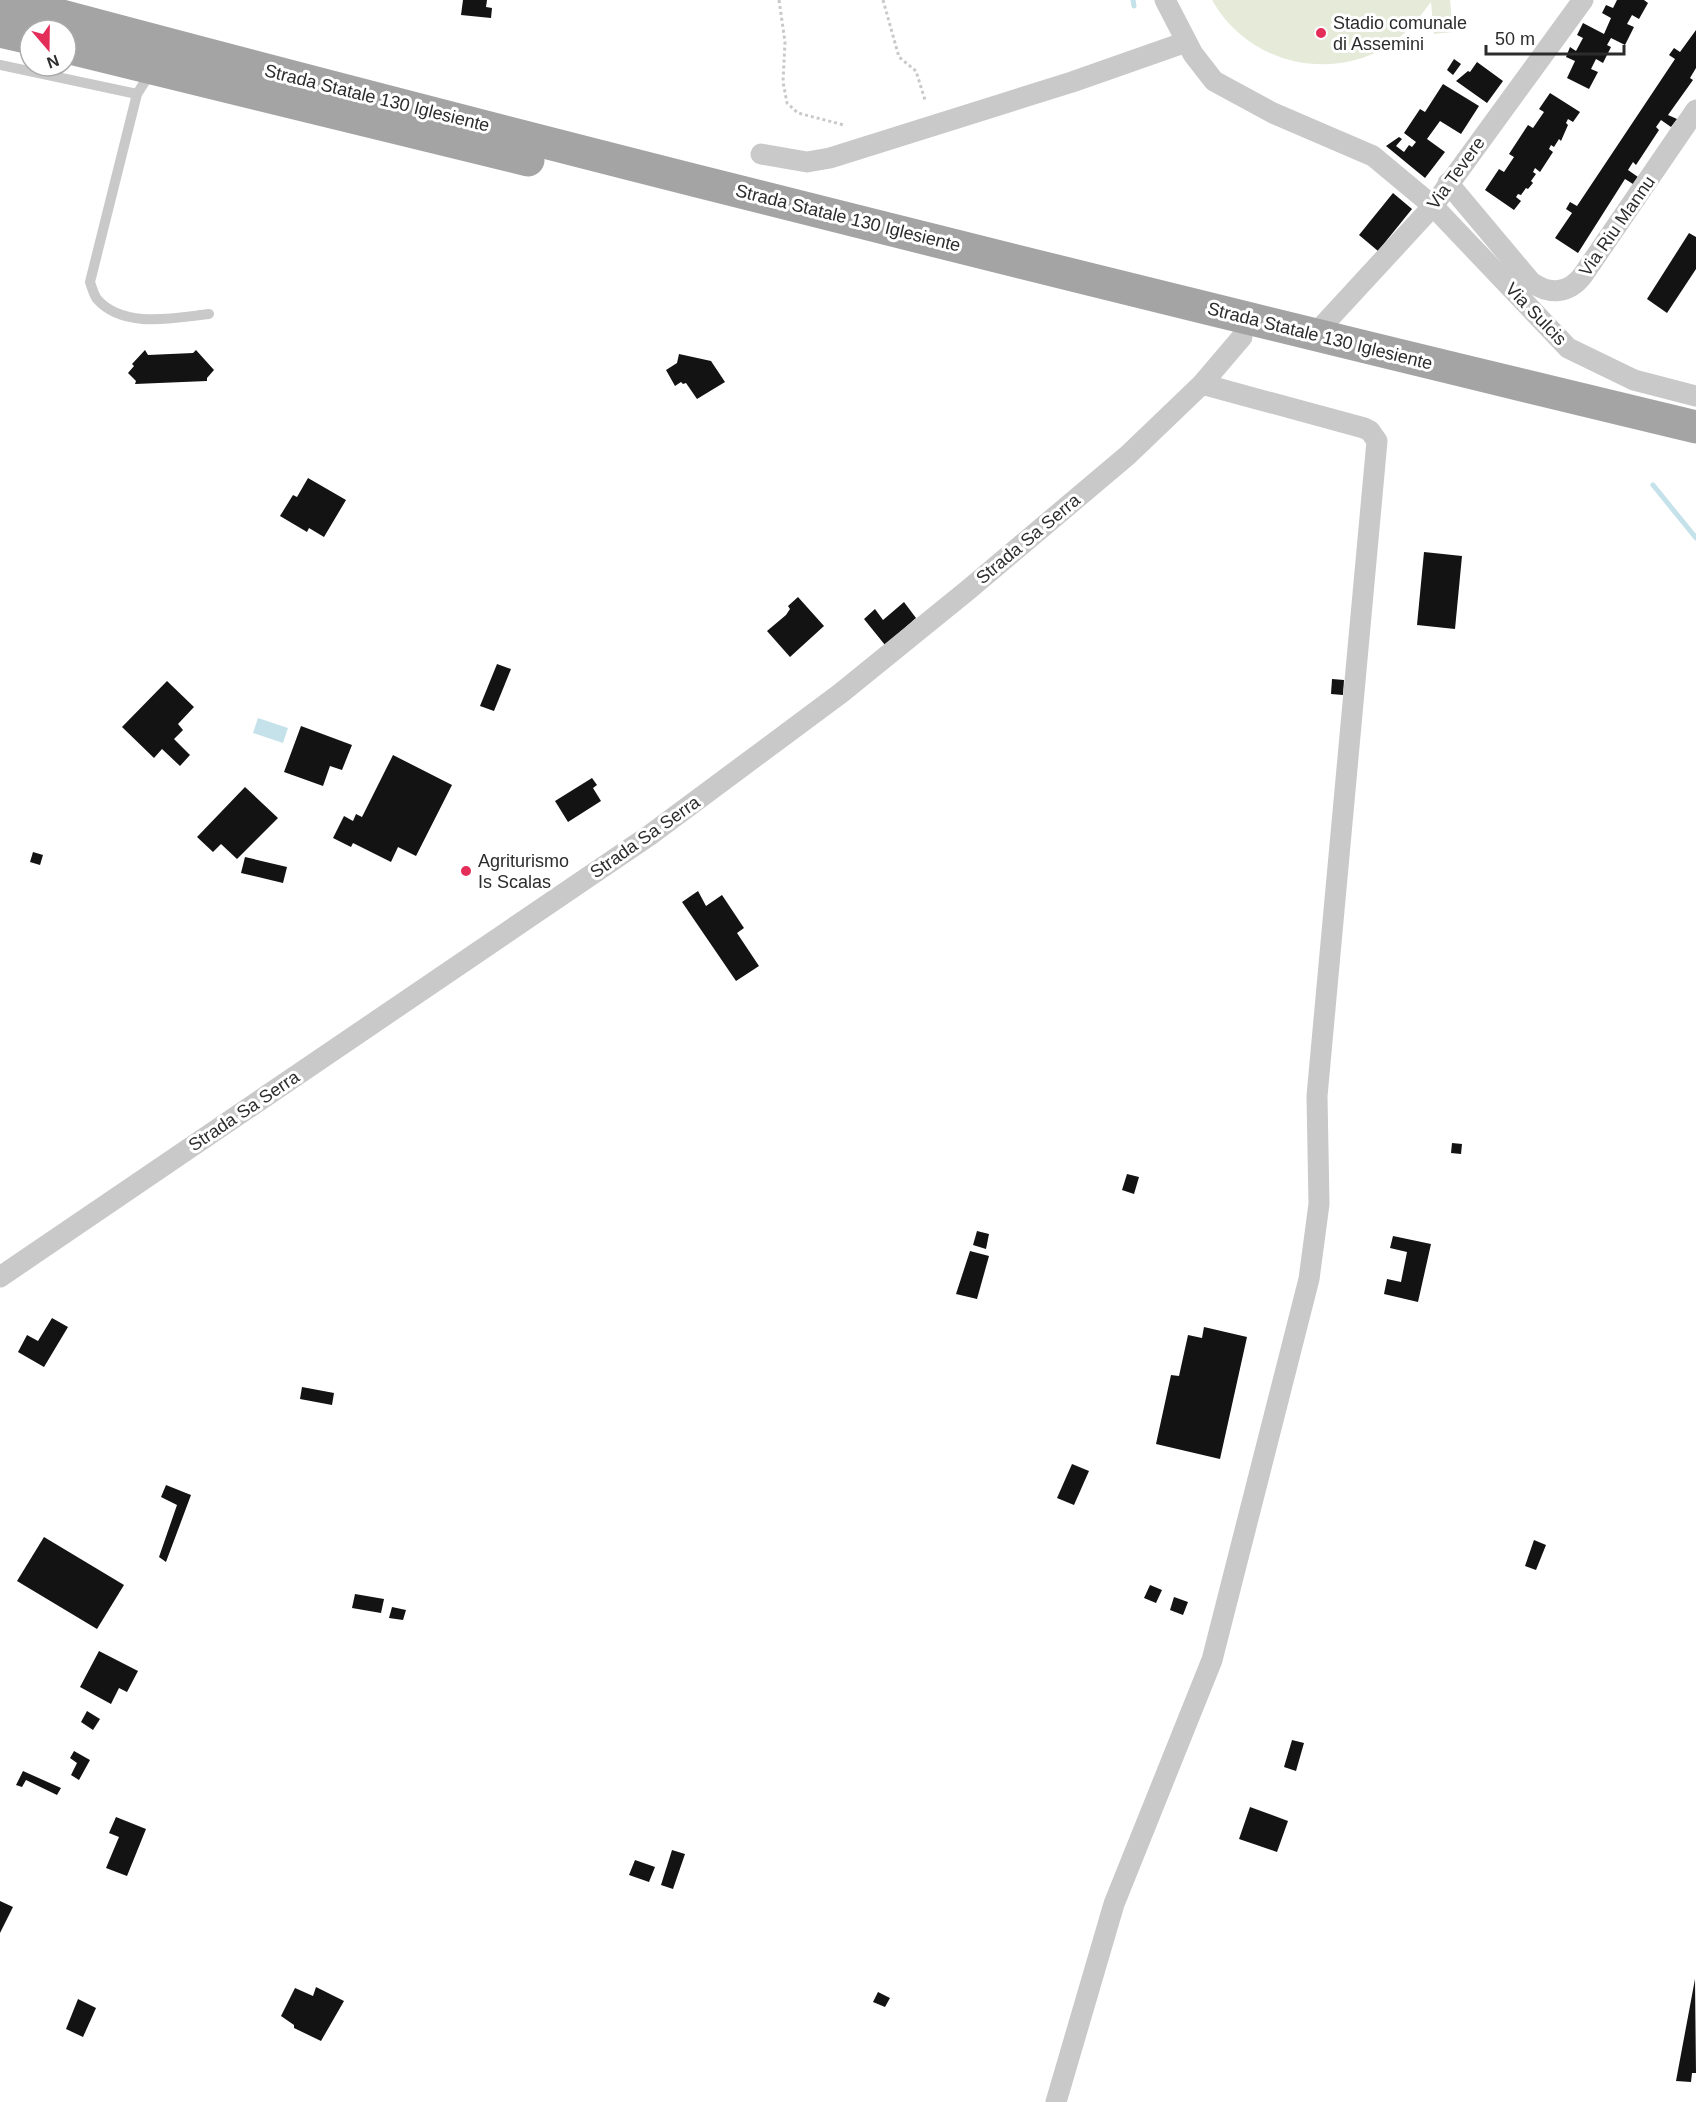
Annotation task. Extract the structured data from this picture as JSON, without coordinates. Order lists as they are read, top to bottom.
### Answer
{
  "streets": {
    "main road": ["Strada Statale 130 Iglesiente"],
    "street": [
      "Via Tevere",
      "Via Riu Mannu",
      "Via Sulcis",
      "Strada Sa Serra"
    ]
  },
  "crossings": [
    ["Strada Statale 130 Iglesiente", "Via Tevere"],
    ["Strada Statale 130 Iglesiente", "Strada Sa Serra"],
    ["Via Tevere", "Via Riu Mannu"],
    ["Via Tevere", "Via Sulcis"]
  ],
  "places": ["Stadio comunale di Assemini", "Agriturismo Is Scalas"],
  "scale_bar": "50 m",
  "north": "bottom"
}
